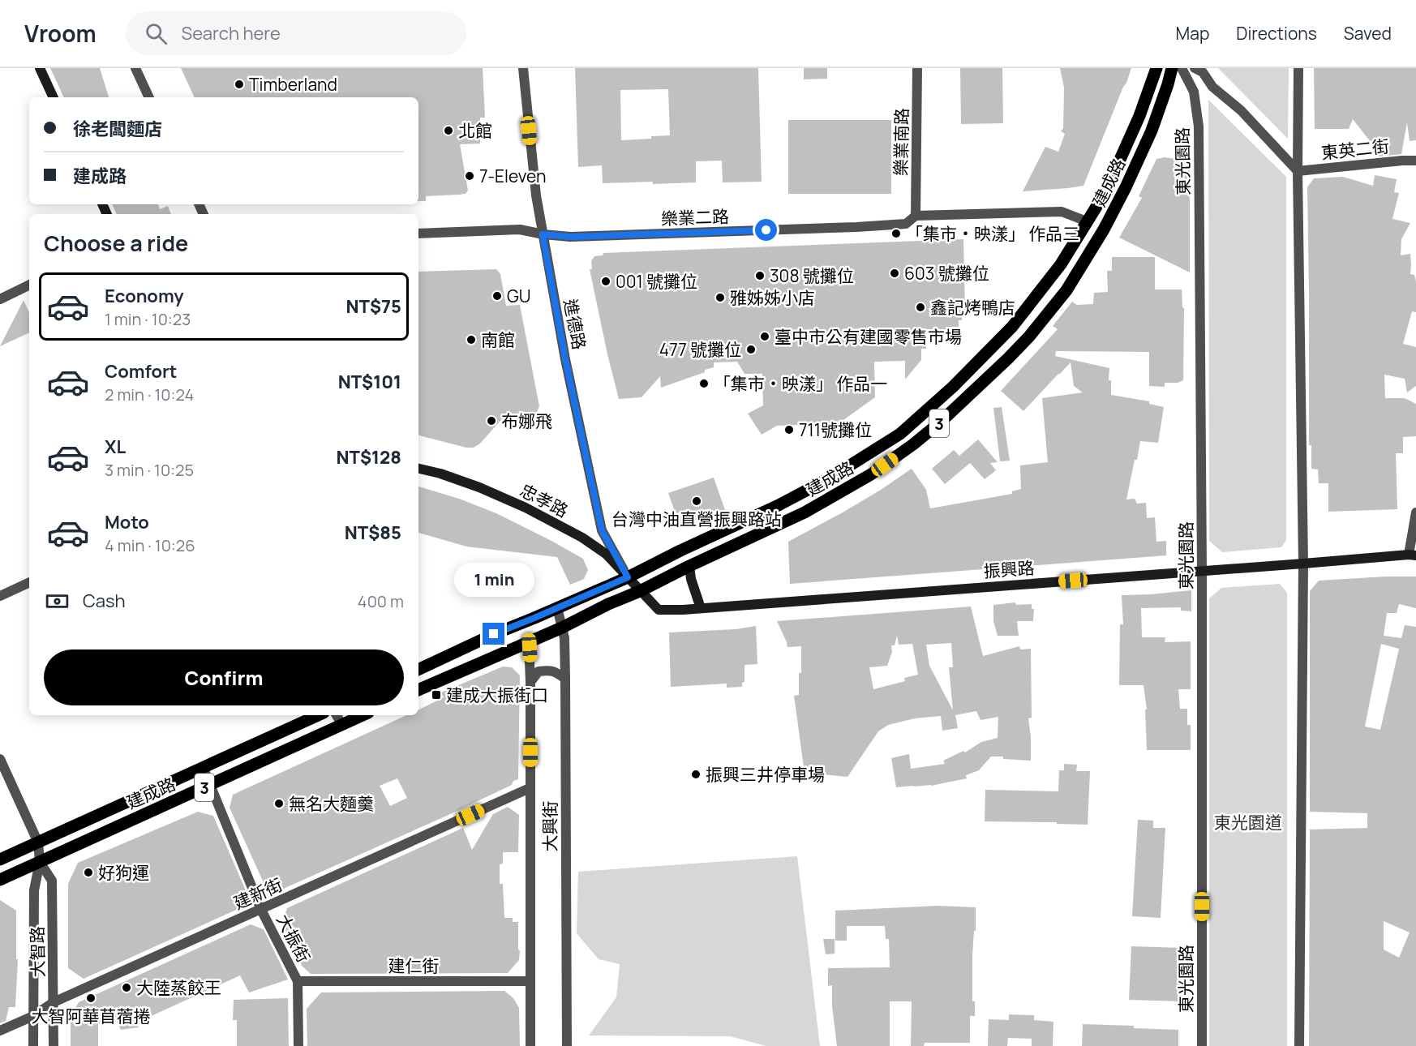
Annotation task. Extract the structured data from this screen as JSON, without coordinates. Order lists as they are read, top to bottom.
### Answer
{
  "streets": {
    "main road": [
      "建成路",
      "3",
      "忠孝路",
      "振興路"
    ],
    "street": [
      "樂業南路",
      "東英二街",
      "東光園路",
      "樂業二路",
      "進德路",
      "大興街",
      "建新街",
      "大振街",
      "大智路",
      "建仁街"
    ]
  },
  "crossings": [
    ["樂業南路", "樂業二路"],
    ["東光園路", "振興路"],
    ["建成路", "樂業二路"],
    ["建成路", "進德路"],
    ["建成路", "忠孝路"],
    ["建成路", "振興路"],
    ["建成路", "大興街"],
    ["建成路", "大振街"],
    ["建成路", "大智路"],
    ["樂業二路", "進德路"],
    ["進德路", "忠孝路"],
    ["忠孝路", "振興路"],
    ["大興街", "建新街"],
    ["大興街", "建仁街"],
    ["建新街", "大振街"],
    ["建新街", "大智路"],
    ["大振街", "建仁街"]
  ],
  "parks": ["東光園道"],
  "places": {
    "other": [
      "Timberland",
      "北館",
      "7-Eleven",
      "「集市‧映漾」 作品三",
      "603 號攤位",
      "308 號攤位",
      "001 號攤位",
      "GU",
      "雅姊姊小店",
      "鑫記烤鴨店",
      "臺中市公有建國零售市場",
      "南館",
      "477 號攤位",
      "「集市‧映漾」 作品一",
      "布娜飛",
      "711號攤位",
      "台灣中油直營振興路站",
      "振興三井停車場",
      "無名大麵羹",
      "好狗運",
      "大陸蒸餃王",
      "大智阿華苜蓿捲"
    ],
    "transit": ["建成大振街口"]
  },
  "page": {
    "header": "Vroom",
    "search": "Search here",
    "nav": ["Map", "Directions", "Saved"],
    "banner": ["徐老闆麵店", "建成路"],
    "heading": "Choose a ride",
    "list": [
      {
        "name": "Economy",
        "note": "1 min · 10:23",
        "value": "NT$75"
      },
      {
        "name": "Comfort",
        "note": "2 min · 10:24",
        "value": "NT$101"
      },
      {
        "name": "XL",
        "note": "3 min · 10:25",
        "value": "NT$128"
      },
      {
        "name": "Moto",
        "note": "4 min · 10:26",
        "value": "NT$85"
      }
    ],
    "bubble": "1 min",
    "pay": ["Cash", "400 m"],
    "buttons": "Confirm"
  }
}
